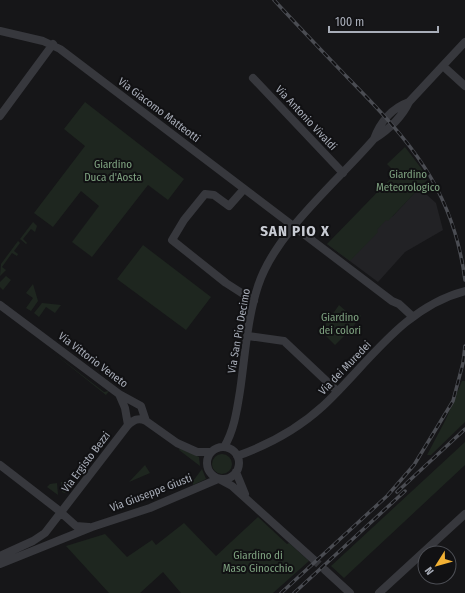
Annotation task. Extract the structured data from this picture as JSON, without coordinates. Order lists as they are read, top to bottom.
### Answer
{
  "streets": {
    "street": [
      "Via Giacomo Matteotti",
      "Via Antonio Vivaldi",
      "Via San Pio Decimo",
      "Via Vittorio Veneto",
      "Via dei Muredei",
      "Via Ergisto Bezzi",
      "Via Giuseppe Giusti"
    ]
  },
  "crossings": [
    ["Via Giacomo Matteotti", "Via San Pio Decimo"],
    ["Via Giacomo Matteotti", "Via dei Muredei"],
    ["Via Antonio Vivaldi", "Via San Pio Decimo"],
    ["Via San Pio Decimo", "Via Vittorio Veneto"],
    ["Via San Pio Decimo", "Via dei Muredei"],
    ["Via San Pio Decimo", "Via Giuseppe Giusti"],
    ["Via Vittorio Veneto", "Via dei Muredei"],
    ["Via Vittorio Veneto", "Via Giuseppe Giusti"],
    ["Via dei Muredei", "Via Giuseppe Giusti"],
    ["Via Ergisto Bezzi", "Via Giuseppe Giusti"]
  ],
  "districts": ["SAN PIO X"],
  "parks": [
    "Giardino Duca d'Aosta",
    "Giardino Meteorologico",
    "Giardino dei colori",
    "Giardino di Maso Ginocchio"
  ],
  "scale_bar": "100 m",
  "north": "bottom left"
}
